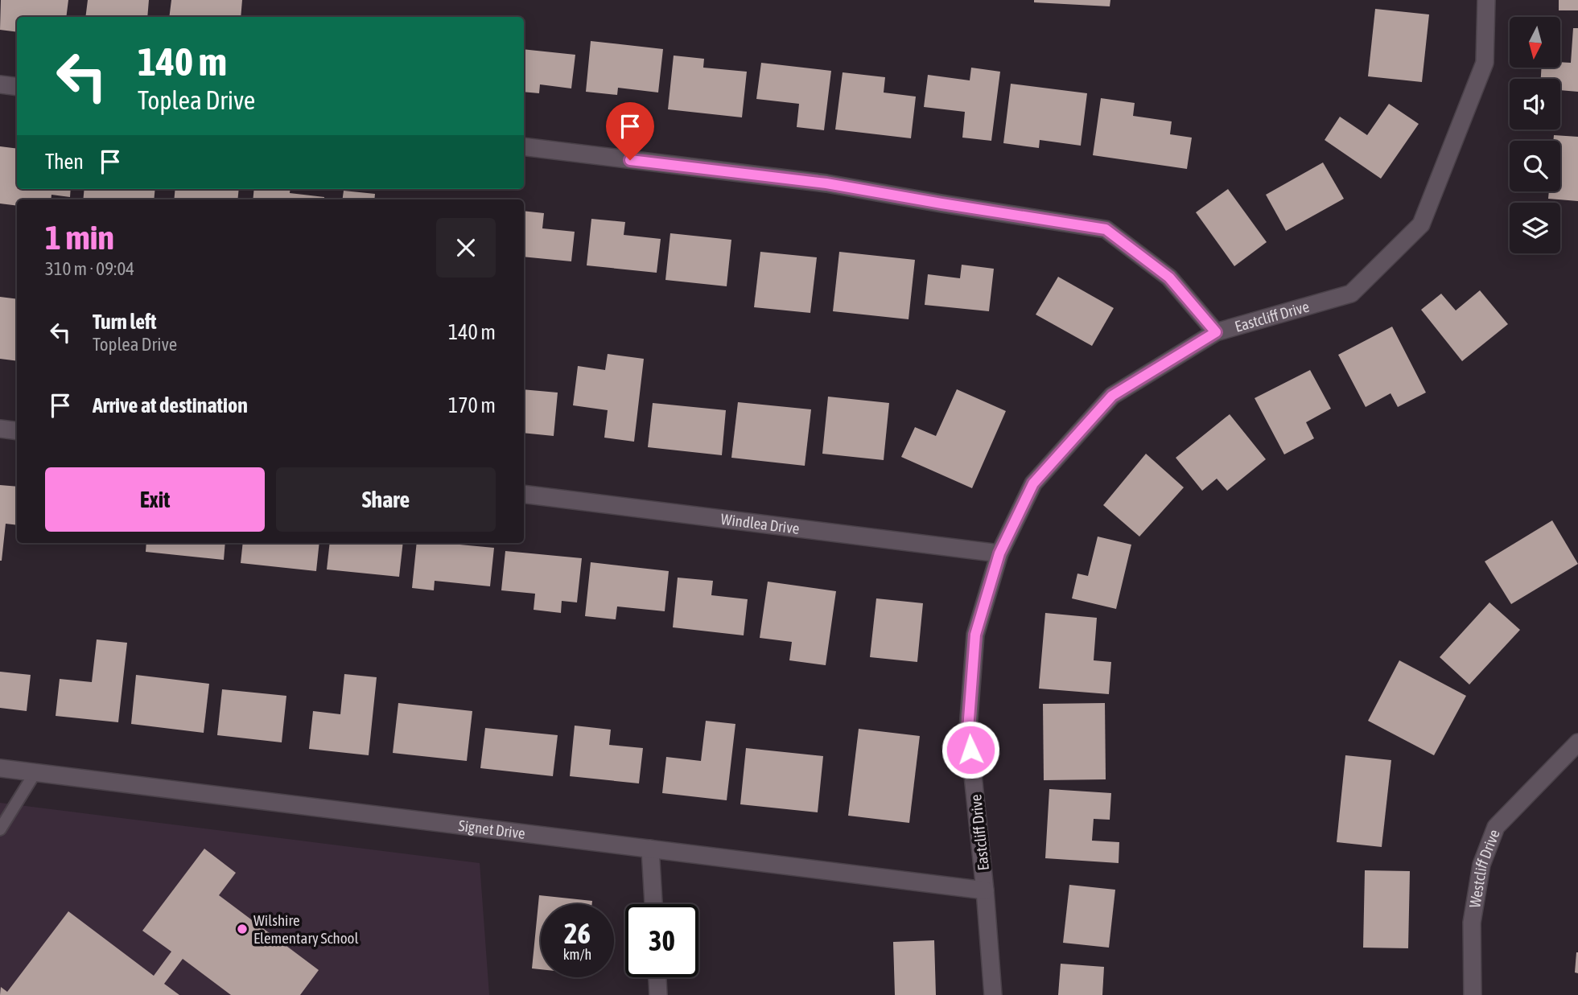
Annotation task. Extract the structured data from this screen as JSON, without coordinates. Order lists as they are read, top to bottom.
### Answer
{
  "streets": {
    "street": [
      "Eastcliff Drive",
      "Windlea Drive",
      "Signet Drive",
      "Westcliff Drive"
    ]
  },
  "crossings": [
    ["Eastcliff Drive", "Windlea Drive"],
    ["Eastcliff Drive", "Signet Drive"]
  ],
  "places": ["Wilshire Elementary School"],
  "north": "bottom",
  "page": {
    "turn": ["140 m", "Toplea Drive"],
    "then": "Then",
    "heading": ["1 min", "310 m · 09:04"],
    "list": [
      {
        "name": "Turn left",
        "note": "Toplea Drive",
        "value": "140 m"
      },
      {
        "name": "Arrive at destination",
        "value": "170 m"
      }
    ],
    "buttons": ["Exit", "Share"],
    "speed": "26 km/h",
    "limit": "30"
  }
}
